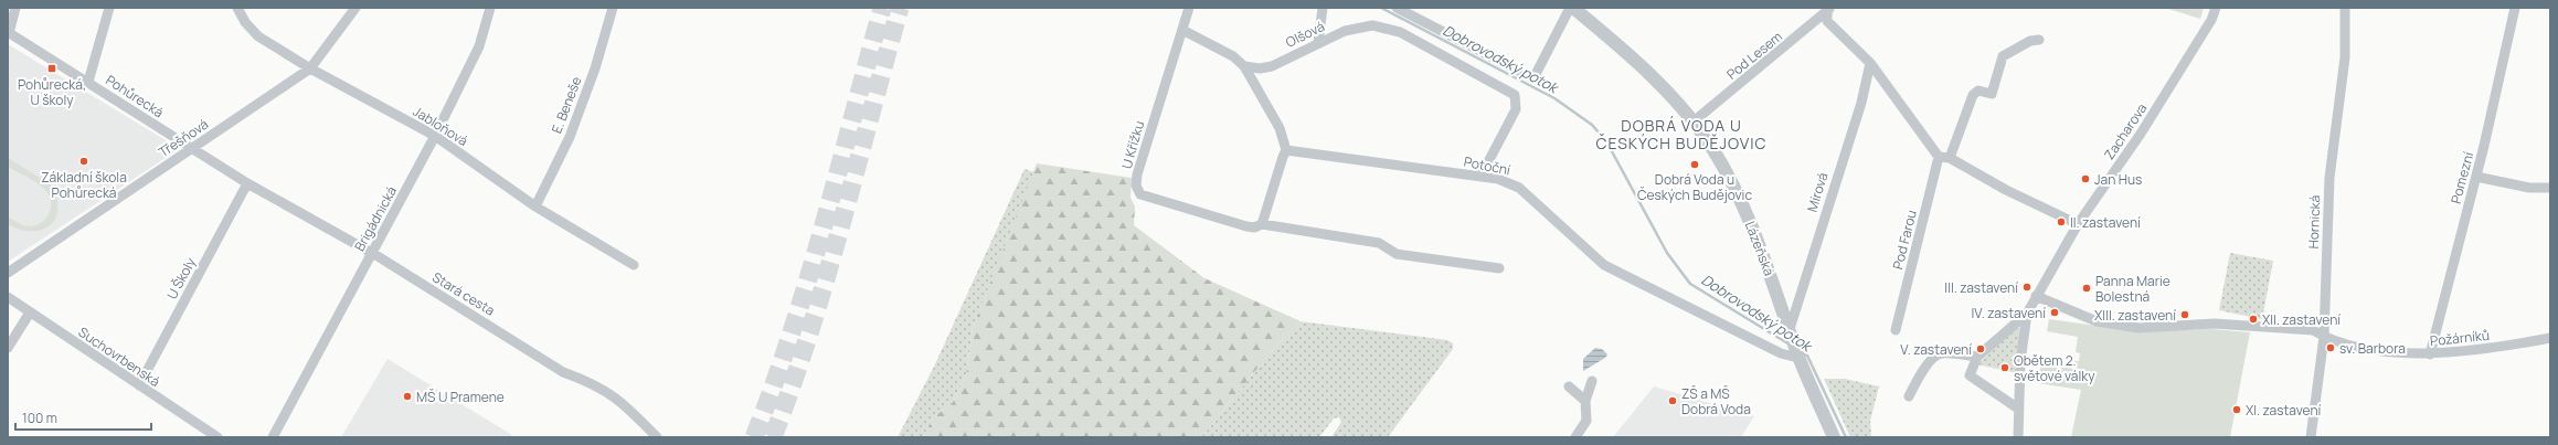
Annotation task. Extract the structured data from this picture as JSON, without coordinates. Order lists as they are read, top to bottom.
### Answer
{
  "streets": {
    "street": [
      "Olšová",
      "Pod Lesem",
      "Pohůrecká",
      "E. Beneše",
      "Jabloňová",
      "Zacharova",
      "Třešňová",
      "U Křížku",
      "Potoční",
      "Pomezní",
      "Mírová",
      "Brigádnická",
      "Hornická",
      "Pod Farou",
      "Lázeňská",
      "U Školy",
      "Stará cesta",
      "Požárníků",
      "Suchovrbenská"
    ]
  },
  "crossings": [
    ["Olšová", "Potoční"],
    ["Pod Lesem", "Lázeňská"],
    ["Pohůrecká", "Třešňová"],
    ["Pohůrecká", "U Školy"],
    ["Pohůrecká", "Stará cesta"],
    ["E. Beneše", "Jabloňová"],
    ["Jabloňová", "Třešňová"],
    ["Jabloňová", "Brigádnická"],
    ["Zacharova", "Požárníků"],
    ["Potoční", "Lázeňská"],
    ["Pomezní", "Požárníků"],
    ["Mírová", "Lázeňská"],
    ["Brigádnická", "Stará cesta"],
    ["Hornická", "Požárníků"],
    ["U Školy", "Stará cesta"],
    ["U Školy", "Suchovrbenská"]
  ],
  "districts": ["DOBRÁ VODA U ČESKÝCH BUDĚJOVIC"],
  "water": ["Dobrovodský potok"],
  "places": {
    "transit": ["Pohůrecká, U školy"],
    "other": [
      "Základní škola Pohůrecká",
      "Dobrá Voda u Českých Budějovic",
      "Jan Hus",
      "II. zastavení",
      "III. zastavení",
      "Panna Marie Bolestná",
      "IV. zastavení",
      "XIII. zastavení",
      "XII. zastavení",
      "sv. Barbora",
      "V. zastavení",
      "Obětem 2. světové války",
      "MŠ U Pramene",
      "ZŠ a MŠ Dobrá Voda",
      "XI. zastavení"
    ]
  },
  "scale_bar": "100 m"
}
